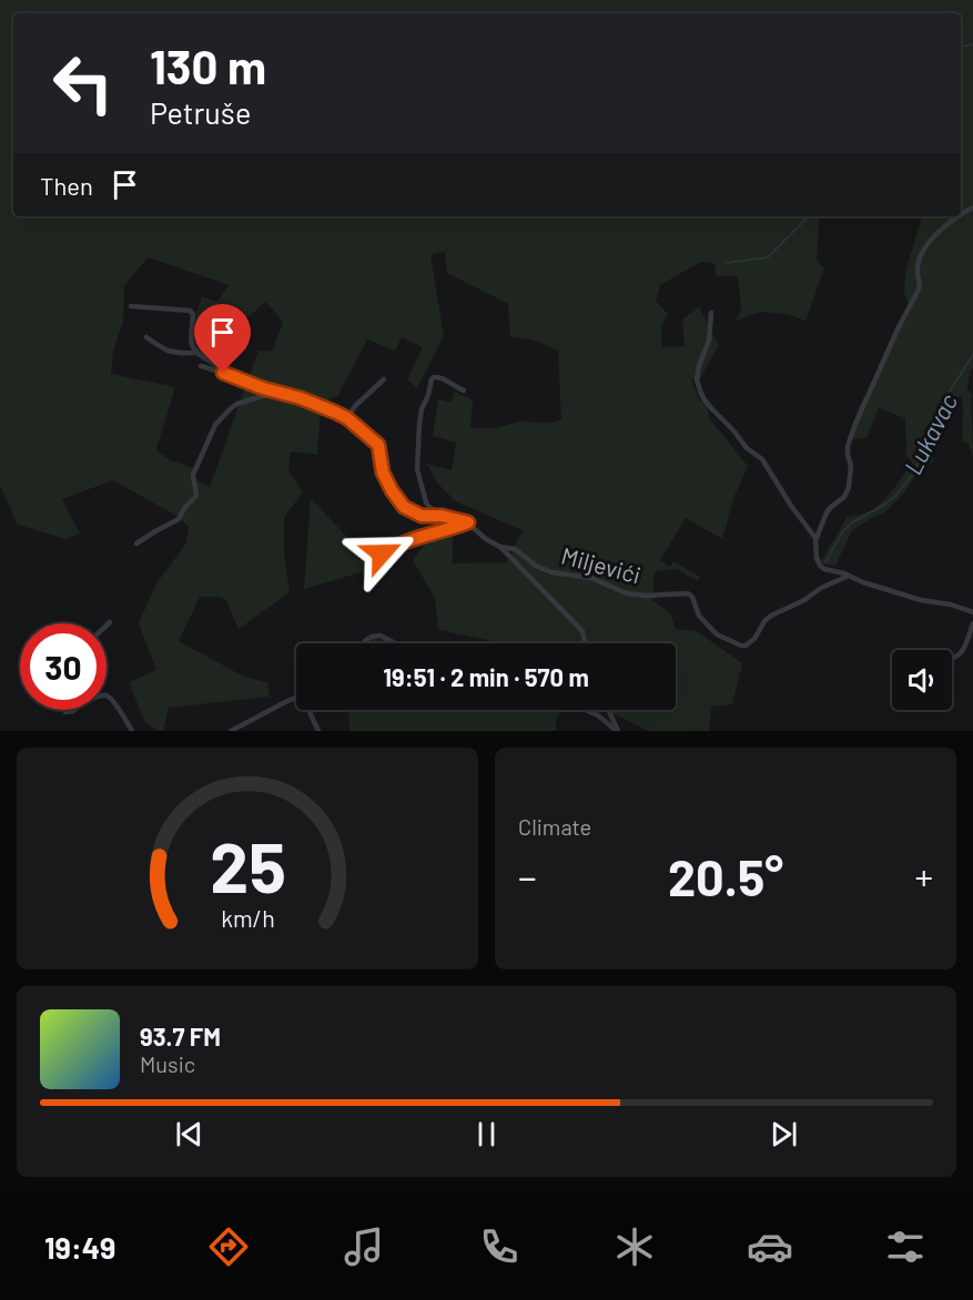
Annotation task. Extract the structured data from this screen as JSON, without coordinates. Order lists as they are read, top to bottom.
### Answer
{
  "streets": {
    "street": ["Miljevići"]
  },
  "water": ["Lukavac"],
  "page": {
    "turn": ["130 m", "Petruše"],
    "then": "Then",
    "limit": "30",
    "trip": "19:51 · 2 min · 570 m",
    "tile": "Climate",
    "heat": ["−", "20.5°", "+"],
    "song": ["93.7 FM", "Music"],
    "tabs": "19:49",
    "gauge": ["25", "km/h"]
  }
}
